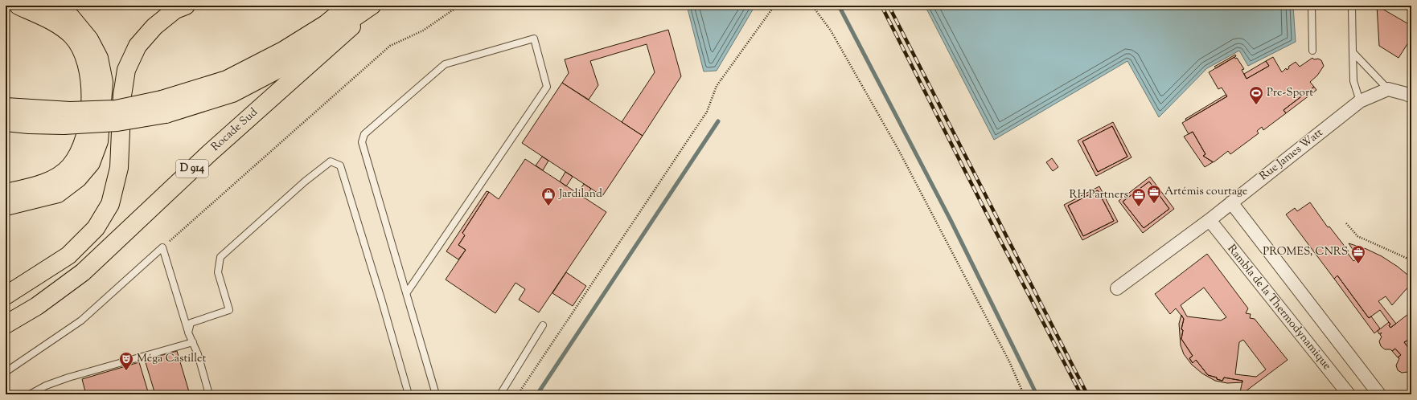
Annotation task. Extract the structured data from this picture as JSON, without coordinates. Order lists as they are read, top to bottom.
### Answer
{
  "streets": {
    "main road": ["Rocade Sud", "D 914"],
    "street": ["Rue James Watt", "Rambla de la Thermodynamique"]
  },
  "crossings": [
    ["Rocade Sud", "D 914"],
    ["Rue James Watt", "Rambla de la Thermodynamique"]
  ],
  "places": {
    "sports": ["Pre-Sport"],
    "office": ["Artémis courtage", "RH Partners", "PROMES, CNRS"],
    "shop": ["Jardiland"],
    "theatre": ["Méga Castillet"]
  }
}
